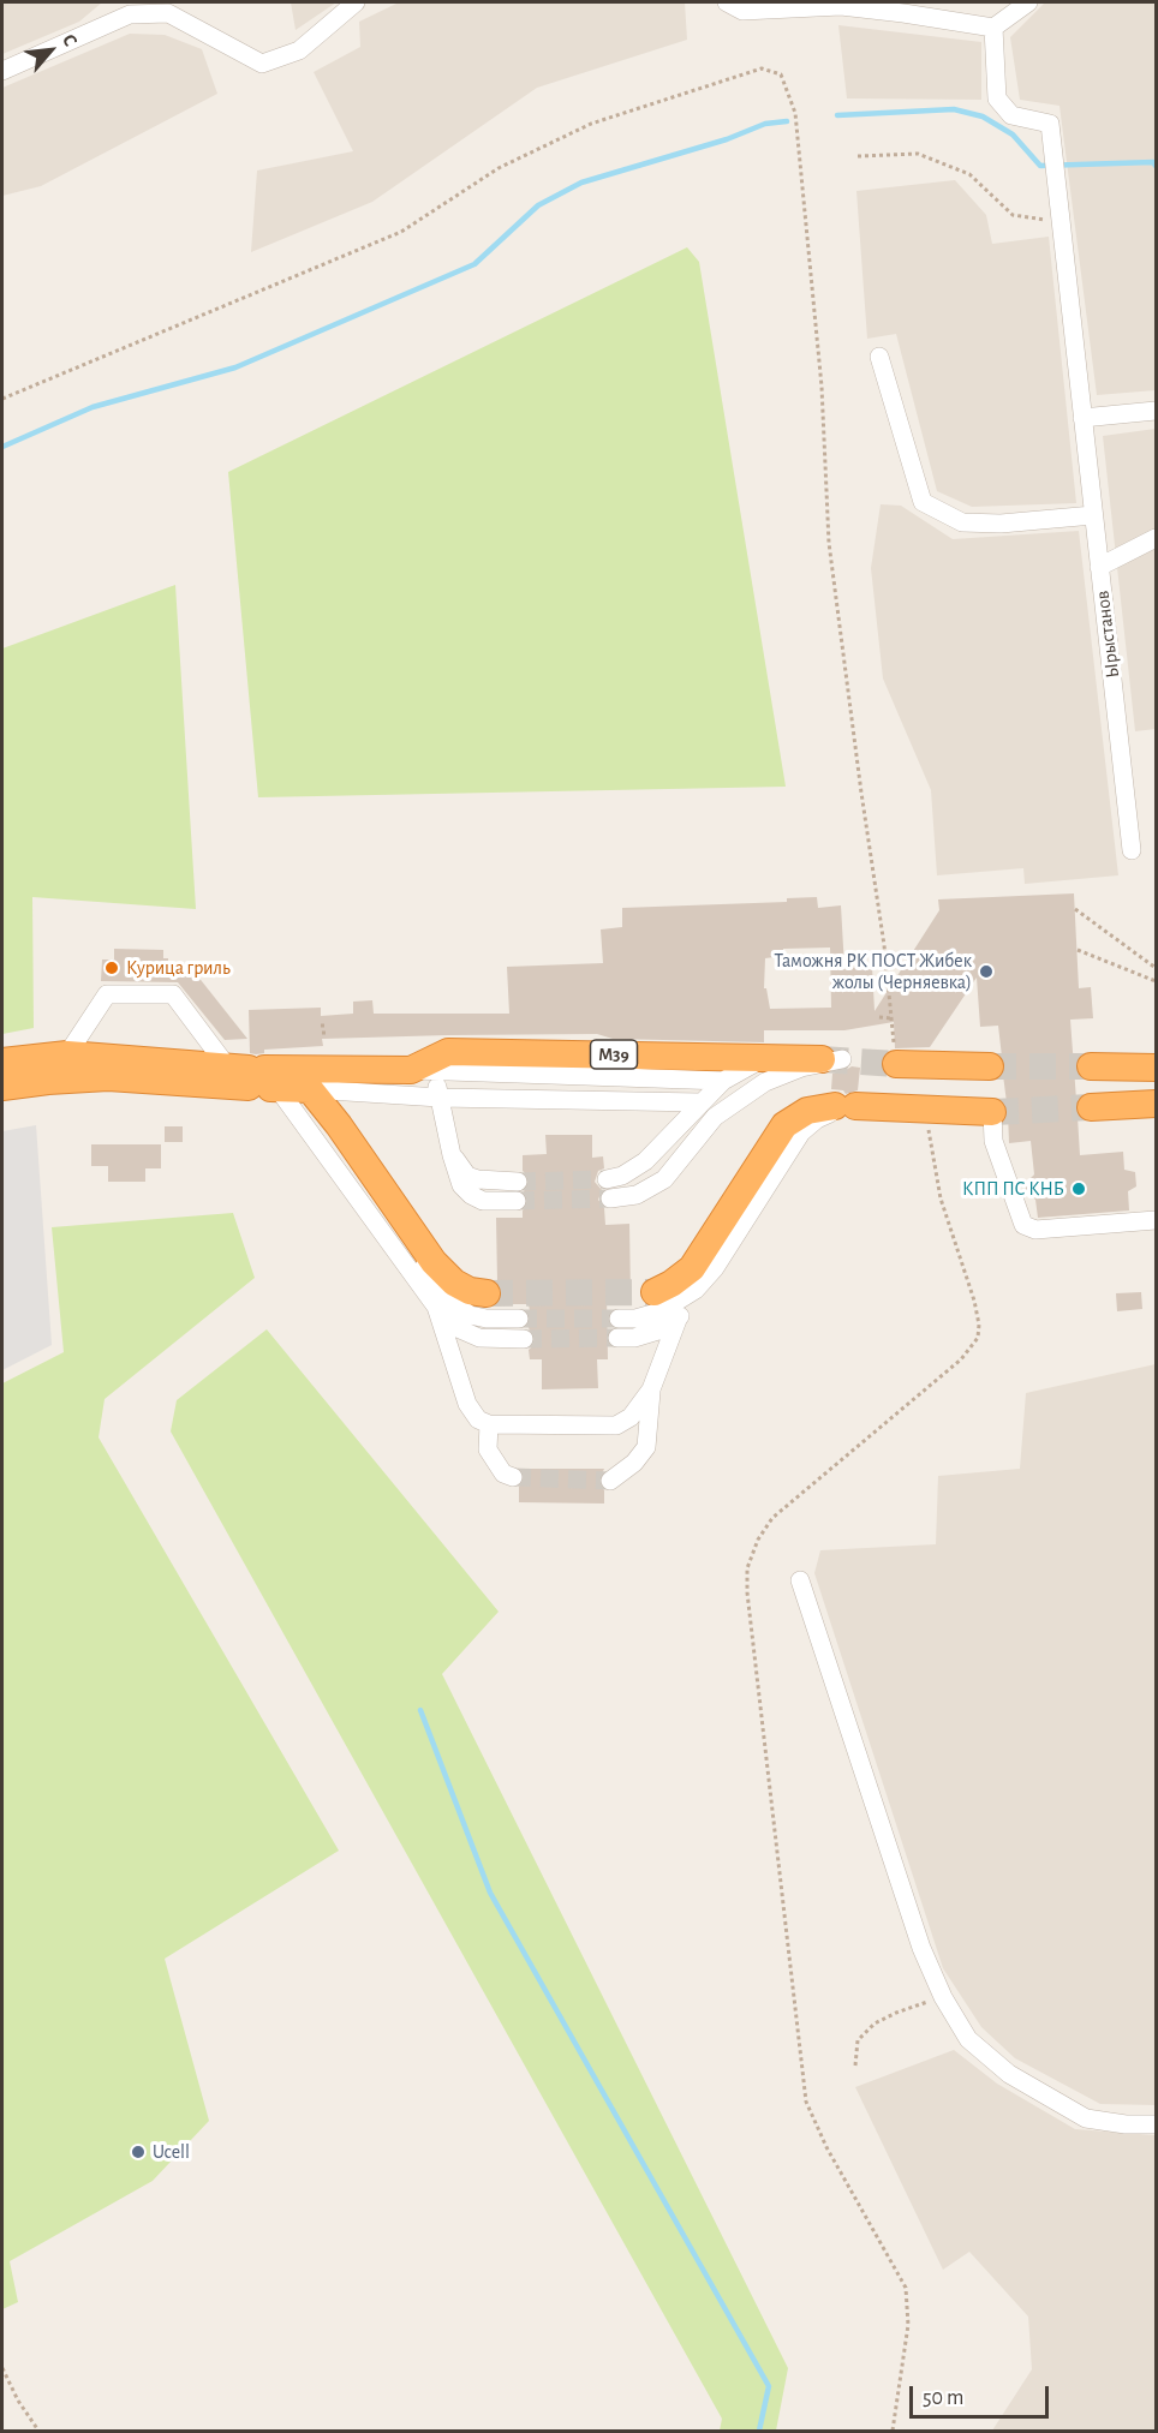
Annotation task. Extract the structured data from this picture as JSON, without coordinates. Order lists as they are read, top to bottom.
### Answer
{
  "streets": {
    "highway": ["M39"],
    "street": ["Ырыстанов"]
  },
  "places": [
    "Курица гриль",
    "Таможня РК ПОСТ Жибек жолы (Черняевка)",
    "КПП ПС КНБ",
    "Ucell"
  ],
  "scale_bar": "50 m",
  "north": "top right"
}
